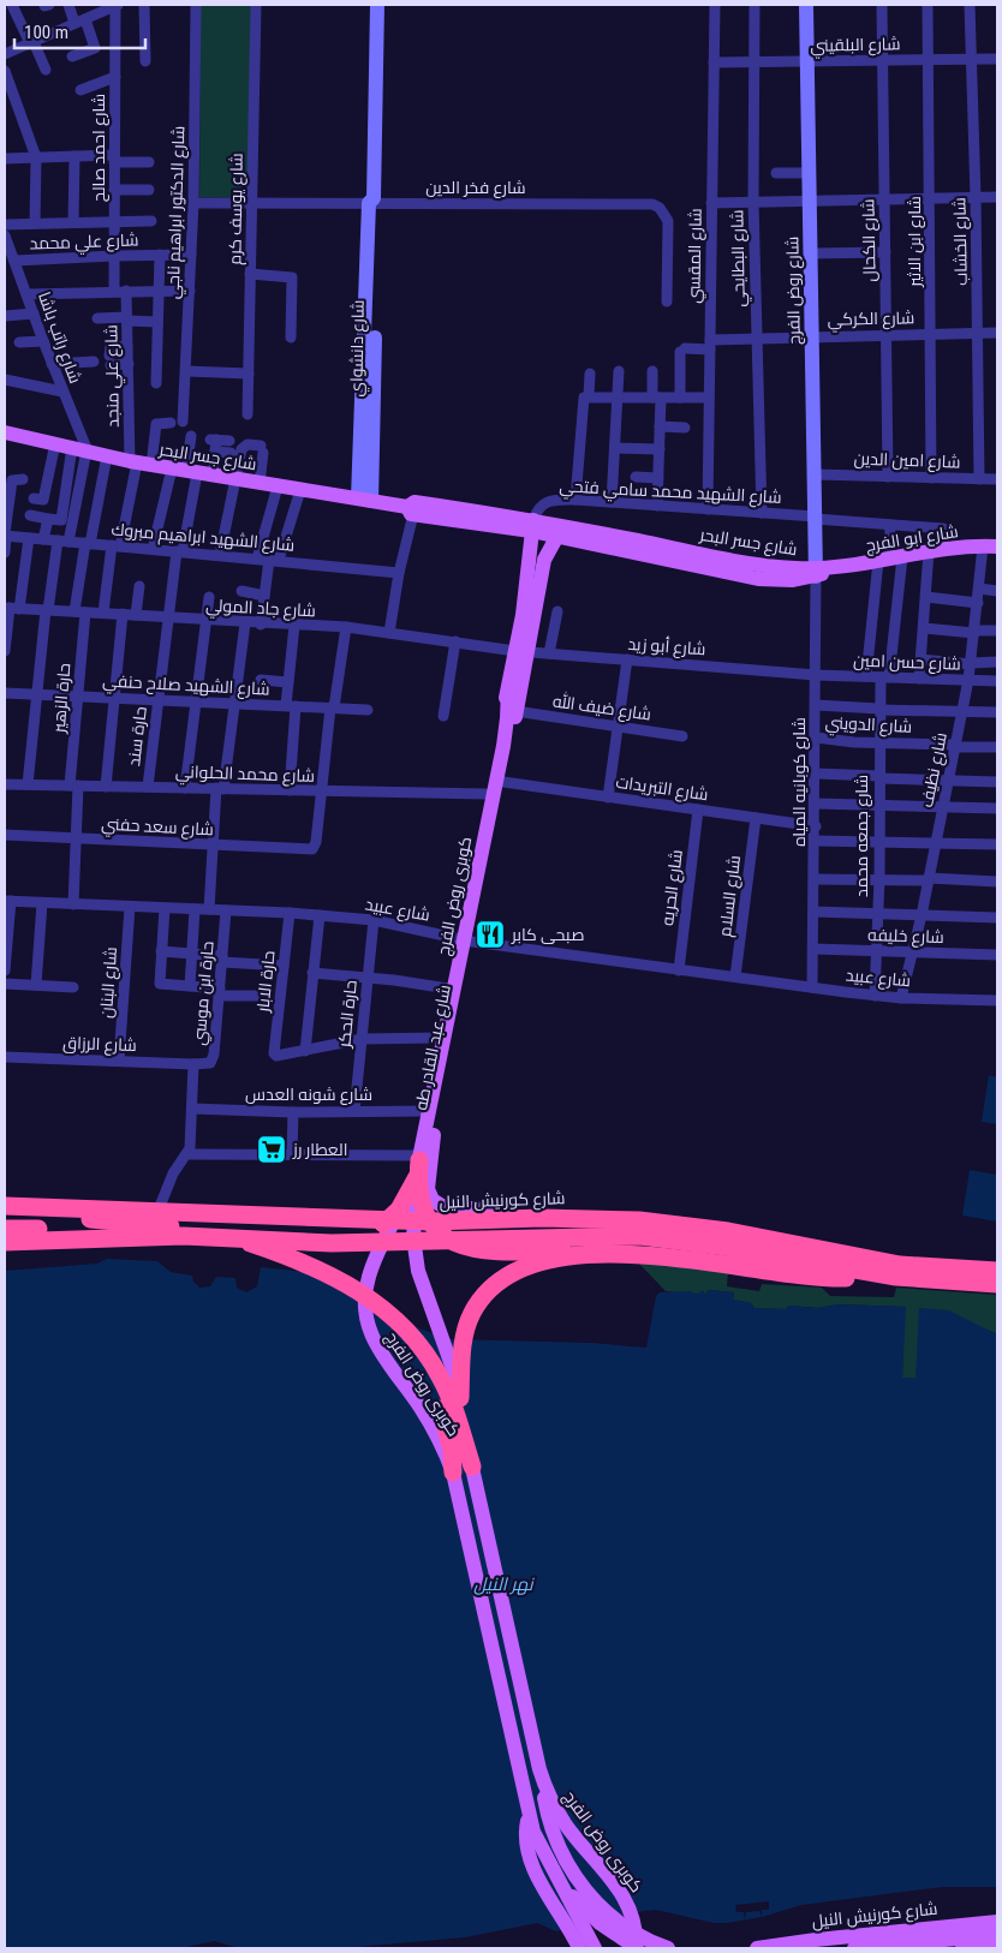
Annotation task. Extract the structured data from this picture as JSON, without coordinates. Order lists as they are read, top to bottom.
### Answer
{
  "streets": {
    "highway": ["شارع كورنيش النيل"],
    "main road": [
      "شارع جسر البحر",
      "شارع ابو الفرج",
      "كوبرى روض الفرج",
      "شارع عبد القادر طه"
    ],
    "street": [
      "شارع البلقيني",
      "شارع احمد صالح",
      "شارع فخر الدين",
      "شارع يوسف كرم",
      "شارع الدكتور ابراهيم ناجي",
      "شارع الكحال",
      "شارع علي محمد",
      "شارع ابن الاثير",
      "شارع الخشاب",
      "شارع المقسي",
      "شارع البطايحي",
      "شارع روض الفرج",
      "شارع الكركي",
      "شارع راتب باشا",
      "شارع دانشواي",
      "شارع علي منجد",
      "شارع امين الدين",
      "شارع الشهيد محمد سامي فتحي",
      "شارع الشهيد ابراهيم مبروك",
      "شارع جاد المولي",
      "شارع أبو زيد",
      "شارع حسن امين",
      "شارع الشهيد صلاح حنفي",
      "حارة الزهير",
      "شارع ضيف الله",
      "شارع الدويني",
      "حارة سند",
      "شارع نظيف",
      "شارع محمد الحلواني",
      "شارع كوبانيه المياه",
      "شارع التبريدات",
      "شارع سعد حفني",
      "شارع جمعه محمد",
      "شارع الحريه",
      "شارع السلام",
      "شارع عبيد",
      "شارع خليفه",
      "حارة الابار",
      "شارع البنان",
      "حارة ابن موسي",
      "حارة الحكر",
      "شارع الرزاق",
      "شارع شونه العدس"
    ]
  },
  "crossings": [
    ["شارع البلقيني", "شارع الكحال"],
    ["شارع البلقيني", "شارع ابن الاثير"],
    ["شارع البلقيني", "شارع الخشاب"],
    ["شارع البلقيني", "شارع المقسي"],
    ["شارع البلقيني", "شارع البطايحي"],
    ["شارع البلقيني", "شارع روض الفرج"],
    ["شارع احمد صالح", "شارع علي محمد"],
    ["شارع فخر الدين", "شارع يوسف كرم"],
    ["شارع فخر الدين", "شارع الدكتور ابراهيم ناجي"],
    ["شارع فخر الدين", "شارع دانشواي"],
    ["شارع الدكتور ابراهيم ناجي", "شارع علي محمد"],
    ["شارع الكحال", "شارع الكركي"],
    ["شارع الكحال", "شارع امين الدين"],
    ["شارع علي محمد", "شارع راتب باشا"],
    ["شارع ابن الاثير", "شارع الكركي"],
    ["شارع ابن الاثير", "شارع امين الدين"],
    ["شارع الخشاب", "شارع الكركي"],
    ["شارع الخشاب", "شارع امين الدين"],
    ["شارع المقسي", "شارع الكركي"],
    ["شارع المقسي", "شارع الشهيد محمد سامي فتحي"],
    ["شارع البطايحي", "شارع الكركي"],
    ["شارع البطايحي", "شارع الشهيد محمد سامي فتحي"],
    ["شارع روض الفرج", "شارع الكركي"],
    ["شارع روض الفرج", "شارع جسر البحر"],
    ["شارع روض الفرج", "شارع امين الدين"],
    ["شارع روض الفرج", "شارع الشهيد محمد سامي فتحي"],
    ["شارع روض الفرج", "شارع كوبانيه المياه"],
    ["شارع راتب باشا", "شارع جسر البحر"],
    ["شارع دانشواي", "شارع جسر البحر"],
    ["شارع علي منجد", "شارع جسر البحر"],
    ["شارع جسر البحر", "شارع الشهيد محمد سامي فتحي"],
    ["شارع جسر البحر", "شارع ابو الفرج"],
    ["شارع جسر البحر", "حارة الزهير"],
    ["شارع جسر البحر", "حارة سند"],
    ["شارع جسر البحر", "شارع كوبانيه المياه"],
    ["شارع جسر البحر", "شارع عبد القادر طه"],
    ["شارع الشهيد محمد سامي فتحي", "شارع ابو الفرج"],
    ["شارع الشهيد محمد سامي فتحي", "شارع عبد القادر طه"],
    ["شارع الشهيد ابراهيم مبروك", "حارة الزهير"],
    ["شارع الشهيد ابراهيم مبروك", "حارة سند"],
    ["شارع ابو الفرج", "شارع نظيف"],
    ["شارع ابو الفرج", "شارع جمعه محمد"],
    ["شارع جاد المولي", "شارع أبو زيد"],
    ["شارع جاد المولي", "حارة الزهير"],
    ["شارع جاد المولي", "حارة سند"],
    ["شارع جاد المولي", "شارع عبد القادر طه"],
    ["شارع أبو زيد", "شارع حسن امين"],
    ["شارع أبو زيد", "شارع كوبانيه المياه"],
    ["شارع أبو زيد", "شارع عبد القادر طه"],
    ["شارع حسن امين", "شارع نظيف"],
    ["شارع حسن امين", "شارع كوبانيه المياه"],
    ["شارع حسن امين", "شارع جمعه محمد"],
    ["شارع الشهيد صلاح حنفي", "حارة الزهير"],
    ["شارع الشهيد صلاح حنفي", "حارة سند"],
    ["حارة الزهير", "شارع محمد الحلواني"],
    ["حارة الزهير", "شارع سعد حفني"],
    ["حارة الزهير", "شارع عبيد"],
    ["شارع ضيف الله", "كوبرى روض الفرج"],
    ["شارع ضيف الله", "شارع عبد القادر طه"],
    ["شارع الدويني", "شارع نظيف"],
    ["شارع الدويني", "شارع كوبانيه المياه"],
    ["شارع الدويني", "شارع جمعه محمد"],
    ["حارة سند", "شارع محمد الحلواني"],
    ["شارع نظيف", "شارع عبيد"],
    ["شارع نظيف", "شارع خليفه"],
    ["شارع محمد الحلواني", "شارع سعد حفني"],
    ["شارع محمد الحلواني", "شارع عبد القادر طه"],
    ["شارع كوبانيه المياه", "شارع التبريدات"],
    ["شارع كوبانيه المياه", "شارع عبيد"],
    ["شارع كوبانيه المياه", "شارع خليفه"],
    ["شارع التبريدات", "شارع الحريه"],
    ["شارع التبريدات", "شارع السلام"],
    ["شارع التبريدات", "شارع عبد القادر طه"],
    ["شارع جمعه محمد", "شارع عبيد"],
    ["شارع جمعه محمد", "شارع خليفه"],
    ["شارع الحريه", "شارع عبيد"],
    ["كوبرى روض الفرج", "شارع عبد القادر طه"],
    ["شارع السلام", "شارع عبيد"],
    ["شارع عبيد", "حارة الابار"],
    ["شارع عبيد", "شارع البنان"],
    ["شارع عبيد", "حارة ابن موسي"],
    ["شارع عبيد", "حارة الحكر"],
    ["شارع عبيد", "شارع عبد القادر طه"],
    ["شارع البنان", "شارع الرزاق"],
    ["حارة ابن موسي", "شارع الرزاق"],
    ["حارة الحكر", "شارع شونه العدس"],
    ["شارع عبد القادر طه", "شارع شونه العدس"],
    ["شارع عبد القادر طه", "شارع كورنيش النيل"]
  ],
  "water": ["نهر النيل"],
  "places": {
    "restaurant": ["صبحى كابر"],
    "supermarket": ["العطار رز"]
  },
  "scale_bar": "100 m"
}
